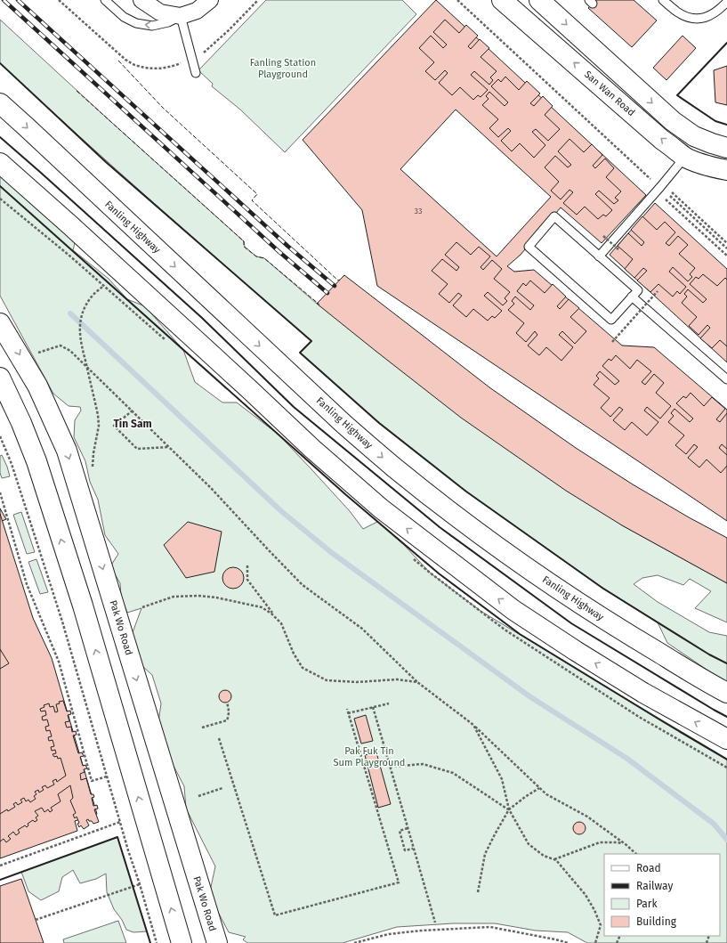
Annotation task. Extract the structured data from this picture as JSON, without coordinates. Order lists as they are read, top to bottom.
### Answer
{
  "streets": {
    "main road": ["San Wan Road", "Fanling Highway", "Pak Wo Road"]
  },
  "districts": ["Tin Sam"],
  "parks": ["Fanling Station Playground", "Pak Fuk Tin Sum Playground"],
  "house_numbers": ["33"],
  "legend": [
    "Road",
    "Railway",
    "Park",
    "Building"
  ]
}
